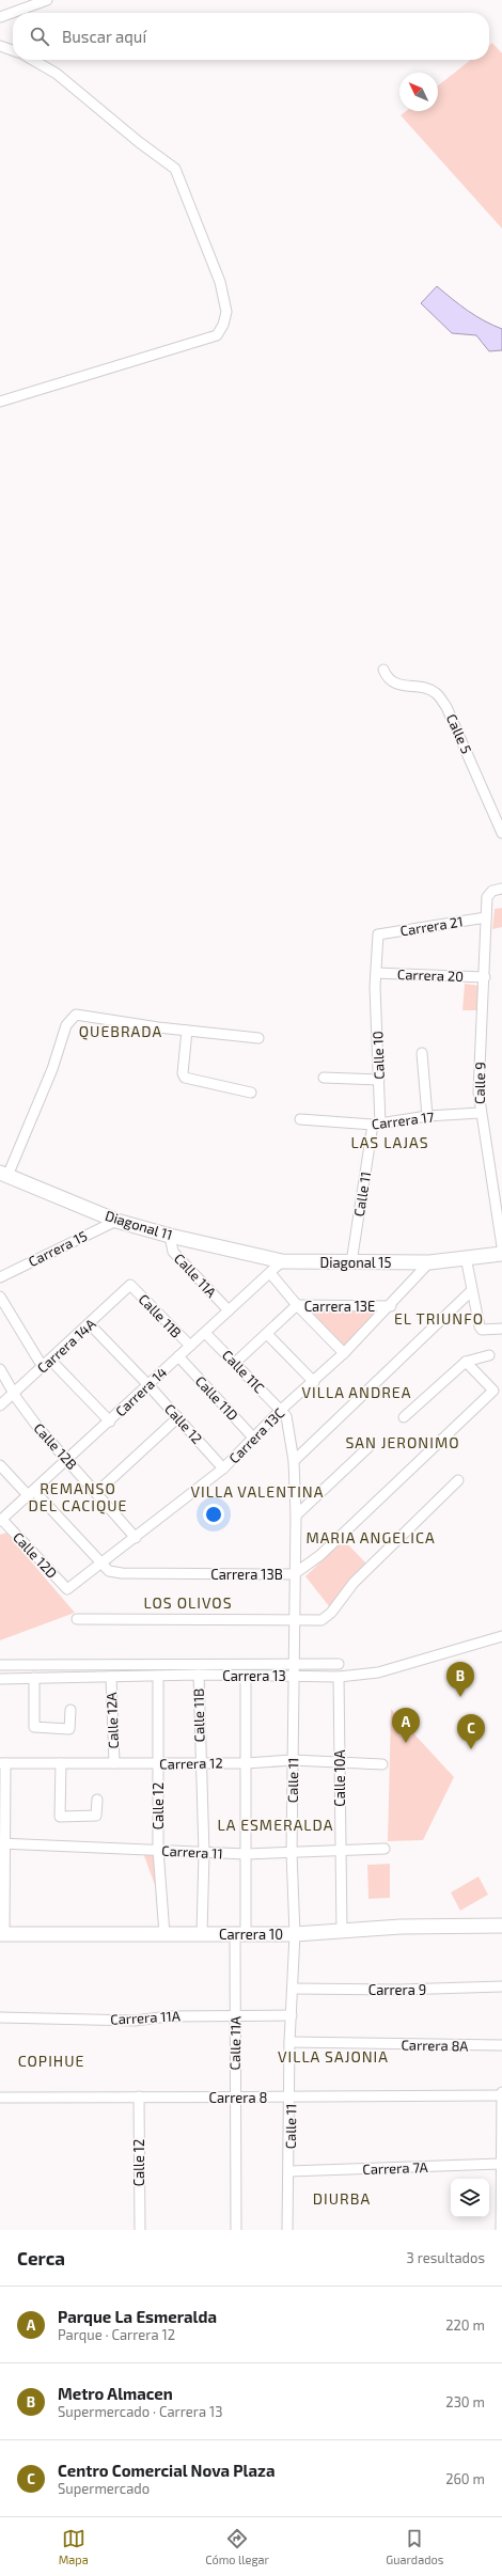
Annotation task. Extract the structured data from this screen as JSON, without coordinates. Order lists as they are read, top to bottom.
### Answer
{
  "streets": {
    "street": [
      "Calle 5",
      "Carrera 21",
      "Carrera 20",
      "Calle 10",
      "Calle 9",
      "Carrera 17",
      "Calle 11",
      "Diagonal 11",
      "Carrera 15",
      "Diagonal 15",
      "Calle 11A",
      "Carrera 13E",
      "Calle 11B",
      "Carrera 14A",
      "Calle 11C",
      "Carrera 14",
      "Calle 11D",
      "Calle 12",
      "Carrera 13C",
      "Calle 12B",
      "Calle 12D",
      "Carrera 13B",
      "Carrera 13",
      "Calle 12A",
      "Carrera 12",
      "Calle 10A",
      "Carrera 11",
      "Carrera 10",
      "Carrera 9",
      "Carrera 11A",
      "Carrera 8A",
      "Carrera 8",
      "Carrera 7A"
    ]
  },
  "crossings": [
    ["Carrera 21", "Calle 10"],
    ["Carrera 21", "Calle 9"],
    ["Carrera 20", "Calle 10"],
    ["Carrera 20", "Calle 9"],
    ["Calle 10", "Carrera 17"],
    ["Calle 10", "Calle 11"],
    ["Calle 9", "Carrera 17"],
    ["Carrera 17", "Calle 11"],
    ["Calle 11", "Diagonal 15"],
    ["Calle 11", "Calle 11C"],
    ["Calle 11", "Carrera 13C"],
    ["Calle 11", "Carrera 13B"],
    ["Calle 11", "Carrera 13"],
    ["Calle 11", "Carrera 12"],
    ["Calle 11", "Carrera 11"],
    ["Calle 11", "Carrera 10"],
    ["Calle 11", "Carrera 9"],
    ["Calle 11", "Carrera 11A"],
    ["Calle 11", "Carrera 8A"],
    ["Calle 11", "Carrera 8"],
    ["Calle 11", "Carrera 7A"],
    ["Diagonal 11", "Carrera 15"],
    ["Diagonal 11", "Diagonal 15"],
    ["Diagonal 11", "Calle 11A"],
    ["Diagonal 11", "Carrera 14"],
    ["Diagonal 15", "Carrera 14"],
    ["Diagonal 15", "Carrera 13C"],
    ["Calle 11A", "Carrera 14"],
    ["Calle 11A", "Carrera 13"],
    ["Calle 11A", "Carrera 12"],
    ["Calle 11A", "Carrera 11"],
    ["Calle 11A", "Carrera 10"],
    ["Calle 11A", "Carrera 11A"],
    ["Calle 11A", "Carrera 8"],
    ["Carrera 13E", "Calle 11C"],
    ["Carrera 13E", "Carrera 13C"],
    ["Calle 11B", "Carrera 14A"],
    ["Calle 11B", "Carrera 14"],
    ["Calle 11B", "Carrera 13"],
    ["Calle 11B", "Carrera 12"],
    ["Calle 11B", "Carrera 11"],
    ["Calle 11B", "Carrera 10"],
    ["Carrera 14A", "Calle 12"],
    ["Carrera 14A", "Calle 12B"],
    ["Calle 11C", "Carrera 14"],
    ["Calle 11C", "Carrera 13C"],
    ["Carrera 14", "Calle 11D"],
    ["Carrera 14", "Calle 12"],
    ["Carrera 14", "Calle 12B"],
    ["Carrera 14", "Calle 12D"],
    ["Carrera 14", "Carrera 13B"],
    ["Calle 11D", "Carrera 13C"],
    ["Calle 12", "Carrera 13C"],
    ["Calle 12", "Carrera 13"],
    ["Calle 12", "Carrera 12"],
    ["Calle 12", "Carrera 11"],
    ["Calle 12", "Carrera 10"],
    ["Calle 12", "Carrera 8"],
    ["Carrera 13C", "Calle 12B"],
    ["Carrera 13C", "Calle 12D"],
    ["Carrera 13C", "Carrera 13B"],
    ["Carrera 13", "Calle 12A"],
    ["Carrera 13", "Calle 10A"],
    ["Calle 12A", "Carrera 12"],
    ["Carrera 12", "Calle 10A"],
    ["Calle 10A", "Carrera 11"],
    ["Calle 10A", "Carrera 10"]
  ],
  "districts": [
    "QUEBRADA",
    "LAS LAJAS",
    "EL TRIUNFO",
    "VILLA ANDREA",
    "SAN JERONIMO",
    "REMANSO DEL CACIQUE",
    "VILLA VALENTINA",
    "MARIA ANGELICA",
    "LOS OLIVOS",
    "LA ESMERALDA",
    "VILLA SAJONIA",
    "COPIHUE",
    "DIURBA"
  ],
  "north": "top left",
  "page": {
    "search": "Buscar aquí",
    "pins": ["B", "A", "C"],
    "heading": ["Cerca", "3 resultados"],
    "list": [
      {
        "mark": "A",
        "name": "Parque La Esmeralda",
        "note": "Parque · Carrera 12",
        "value": "220 m"
      },
      {
        "mark": "B",
        "name": "Metro Almacen",
        "note": "Supermercado · Carrera 13",
        "value": "230 m"
      },
      {
        "mark": "C",
        "name": "Centro Comercial Nova Plaza",
        "note": "Supermercado",
        "value": "260 m"
      }
    ],
    "nav": ["Mapa", "Cómo llegar", "Guardados"]
  }
}
